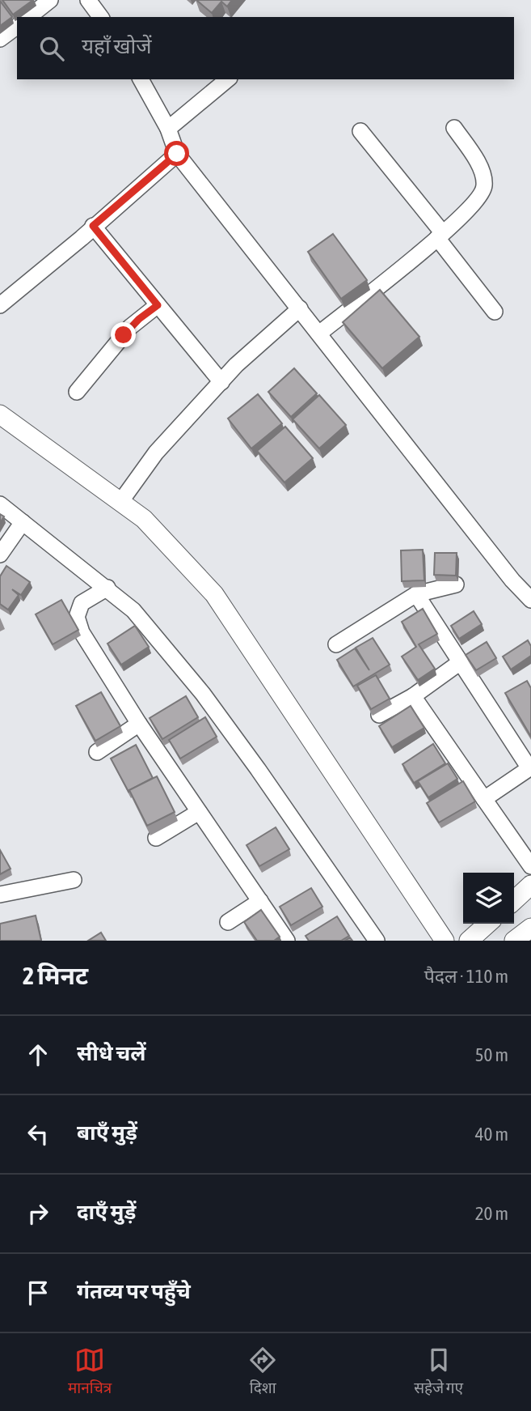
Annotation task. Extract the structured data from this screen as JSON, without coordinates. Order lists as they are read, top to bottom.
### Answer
{
  "page": {
    "search": "यहाँ खोजें",
    "heading": ["2 मिनट", "पैदल · 110 m"],
    "list": [
      ["सीधे चलें", "50 m"],
      ["बाएँ मुड़ें", "40 m"],
      ["दाएँ मुड़ें", "20 m"],
      "गंतव्य पर पहुँचे"
    ],
    "nav": ["मानचित्र", "दिशा", "सहेजे गए"]
  }
}
